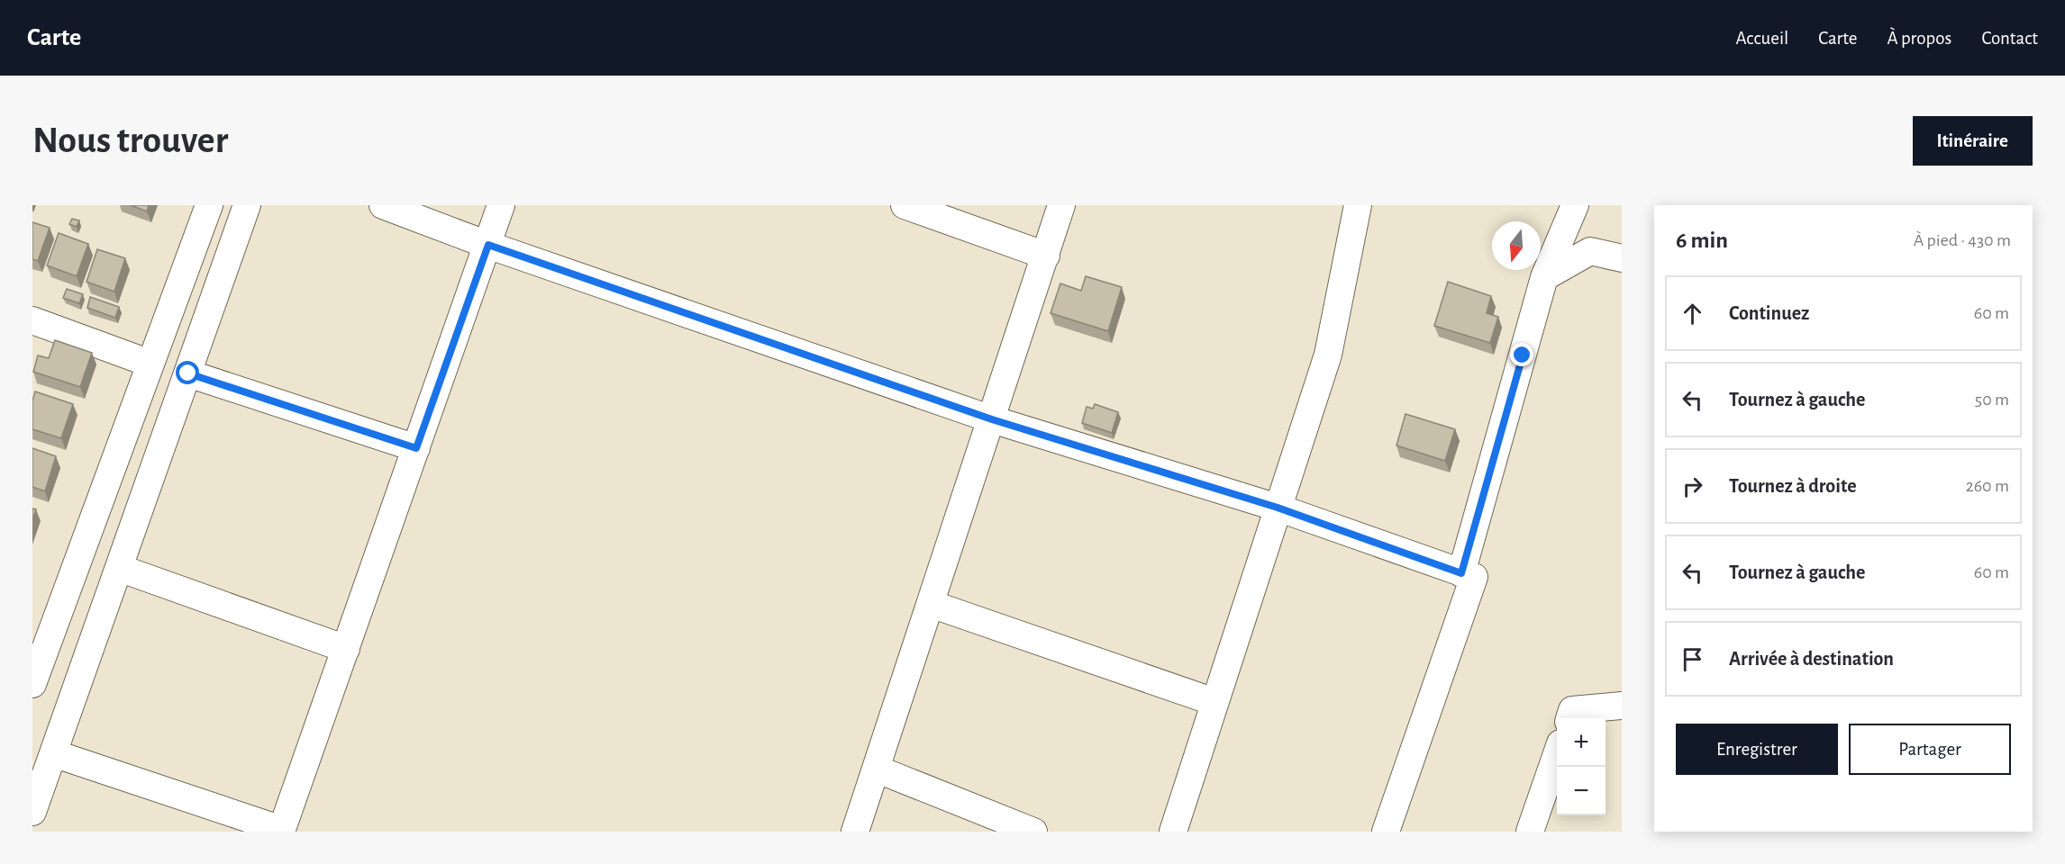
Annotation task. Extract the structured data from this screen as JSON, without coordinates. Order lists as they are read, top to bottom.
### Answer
{
  "north": "bottom",
  "page": {
    "header": "Carte",
    "nav": [
      "Accueil",
      "Carte",
      "À propos",
      "Contact"
    ],
    "buttons": [
      "Itinéraire",
      ["Enregistrer", "Partager"]
    ],
    "title": "Nous trouver",
    "heading": ["6 min", "À pied · 430 m"],
    "list": [
      ["Continuez", "60 m"],
      ["Tournez à gauche", "50 m"],
      ["Tournez à droite", "260 m"],
      ["Tournez à gauche", "60 m"],
      "Arrivée à destination"
    ],
    "map_buttons": ["+", "−"]
  }
}
